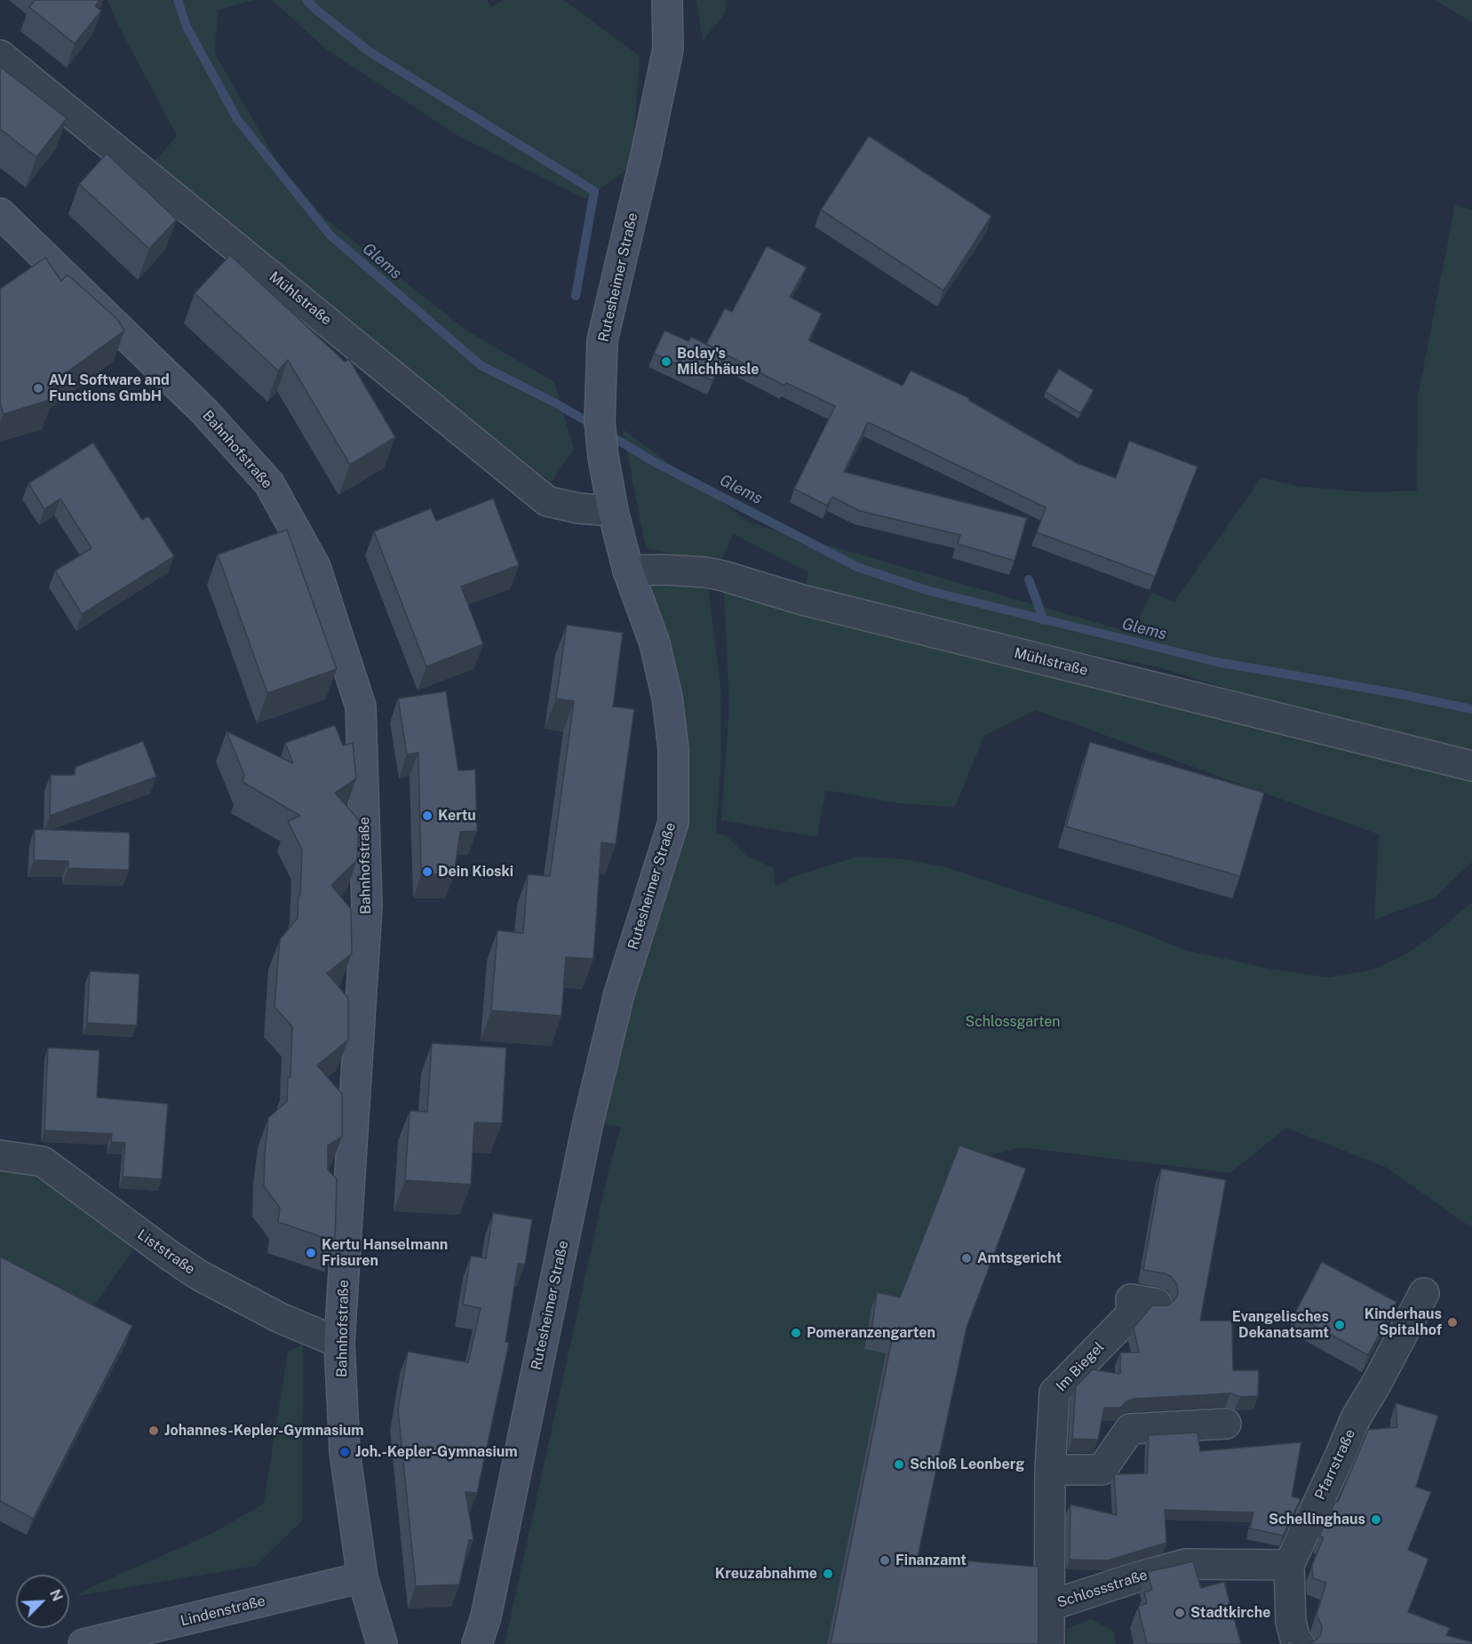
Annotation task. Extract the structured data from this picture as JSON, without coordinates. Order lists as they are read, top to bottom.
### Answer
{
  "streets": {
    "street": [
      "Rutesheimer Straße",
      "Mühlstraße",
      "Bahnhofstraße",
      "Liststraße",
      "Im Biegel",
      "Pfarrstraße",
      "Schlossstraße",
      "Lindenstraße"
    ]
  },
  "crossings": [
    ["Rutesheimer Straße", "Mühlstraße"],
    ["Bahnhofstraße", "Liststraße"],
    ["Bahnhofstraße", "Lindenstraße"],
    ["Im Biegel", "Schlossstraße"],
    ["Pfarrstraße", "Schlossstraße"]
  ],
  "water": ["Glems"],
  "parks": ["Schlossgarten"],
  "places": [
    "Bolay's Milchhäusle",
    "AVL Software and Functions GmbH",
    "Kertu",
    "Dein Kioski",
    "Kertu Hanselmann Frisuren",
    "Amtsgericht",
    "Kinderhaus Spitalhof",
    "Evangelisches Dekanatsamt",
    "Pomeranzengarten",
    "Johannes-Kepler-Gymnasium",
    "Joh.-Kepler-Gymnasium",
    "Schloß Leonberg",
    "Schellinghaus",
    "Finanzamt",
    "Kreuzabnahme",
    "Stadtkirche"
  ],
  "north": "top right"
}
